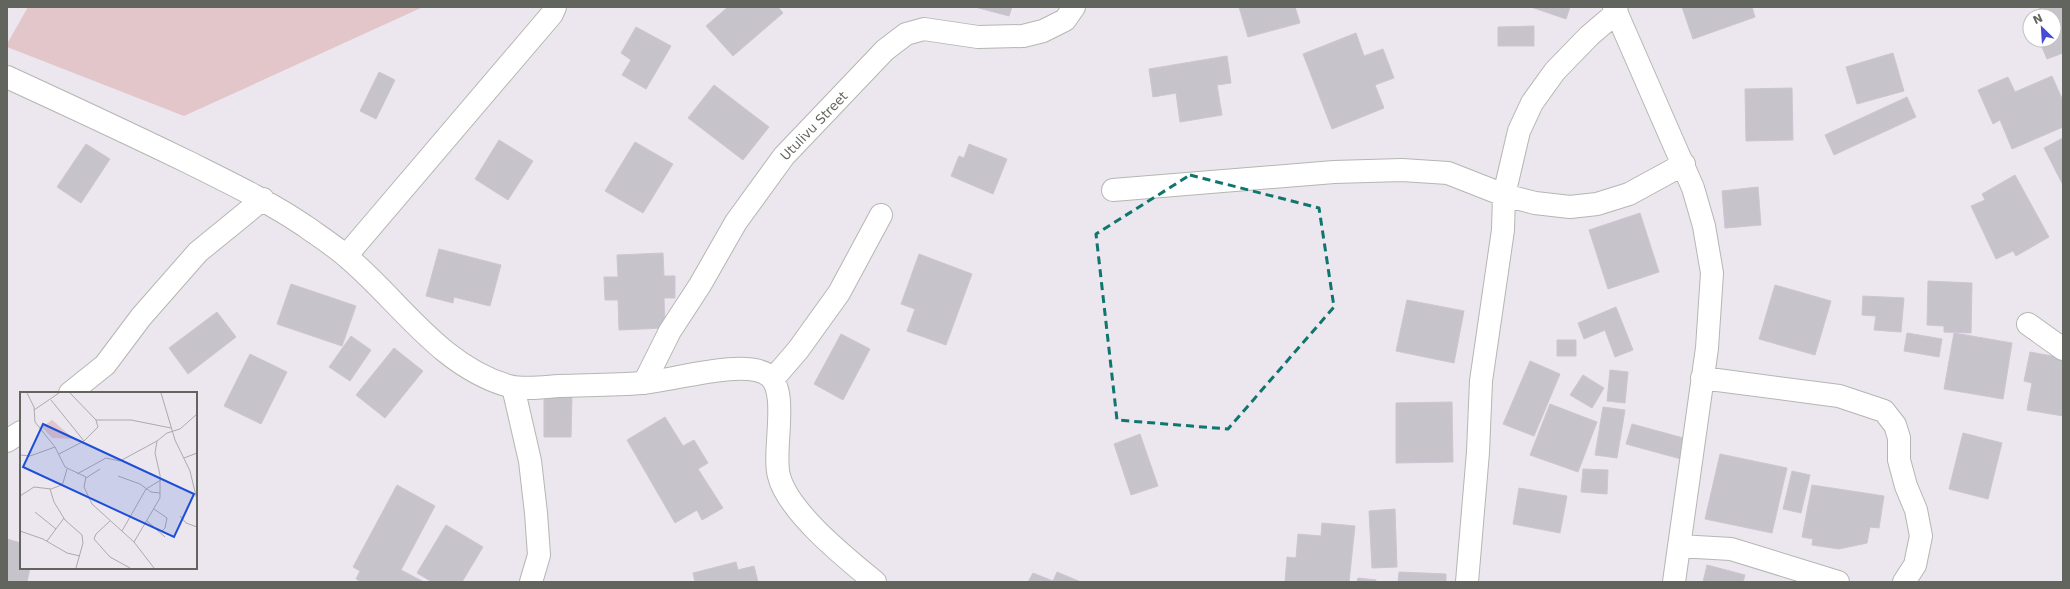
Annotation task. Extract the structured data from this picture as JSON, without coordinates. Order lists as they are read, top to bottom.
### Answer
{
  "streets": {
    "street": ["Utulivu Street"]
  },
  "north": "top left"
}
